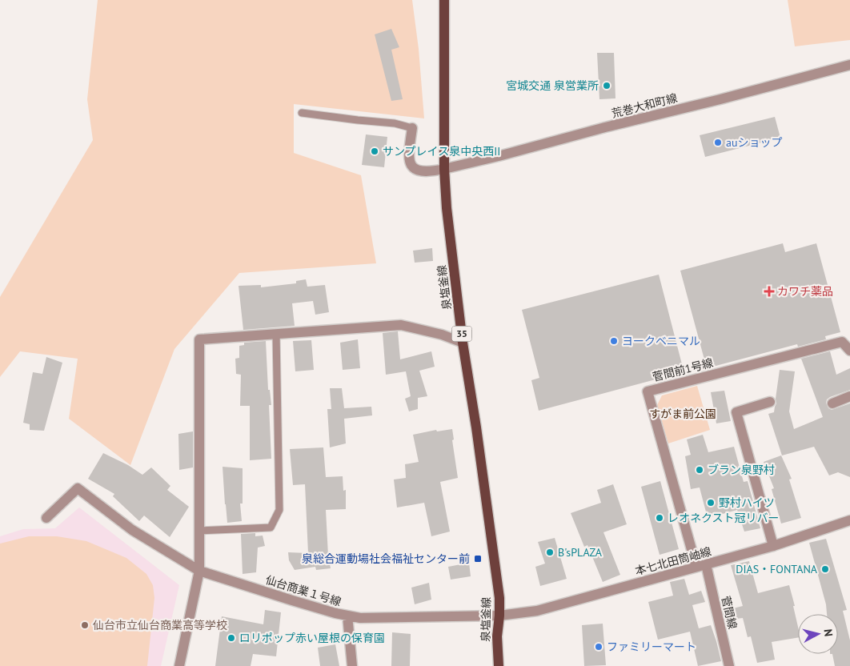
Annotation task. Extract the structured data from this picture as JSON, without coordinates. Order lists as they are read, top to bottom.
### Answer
{
  "streets": {
    "main road": ["泉塩釜線", "35"],
    "street": [
      "荒巻大和町線",
      "菅間前1号線",
      "本七北田筒岫線",
      "仙台商業１号線",
      "菅間線"
    ]
  },
  "crossings": [
    ["荒巻大和町線", "泉塩釜線"],
    ["泉塩釜線", "本七北田筒岫線"],
    ["泉塩釜線", "仙台商業１号線"],
    ["菅間前1号線", "本七北田筒岫線"],
    ["菅間前1号線", "菅間線"],
    ["本七北田筒岫線", "仙台商業１号線"],
    ["本七北田筒岫線", "菅間線"]
  ],
  "parks": ["すがま前公園"],
  "places": {
    "other": [
      "宮城交通 泉営業所",
      "auショップ",
      "サンプレイス泉中央西II",
      "ヨークベニマル",
      "ブラン泉野村",
      "野村ハイツ",
      "レオネクスト冠リバー",
      "B'sPLAZA",
      "DIAS・FONTANA",
      "仙台市立仙台商業高等学校",
      "ロリポップ赤い屋根の保育園",
      "ファミリーマート"
    ],
    "health": ["カワチ薬品"],
    "transit": ["泉総合運動場社会福祉センター前"]
  },
  "north": "right"
}
